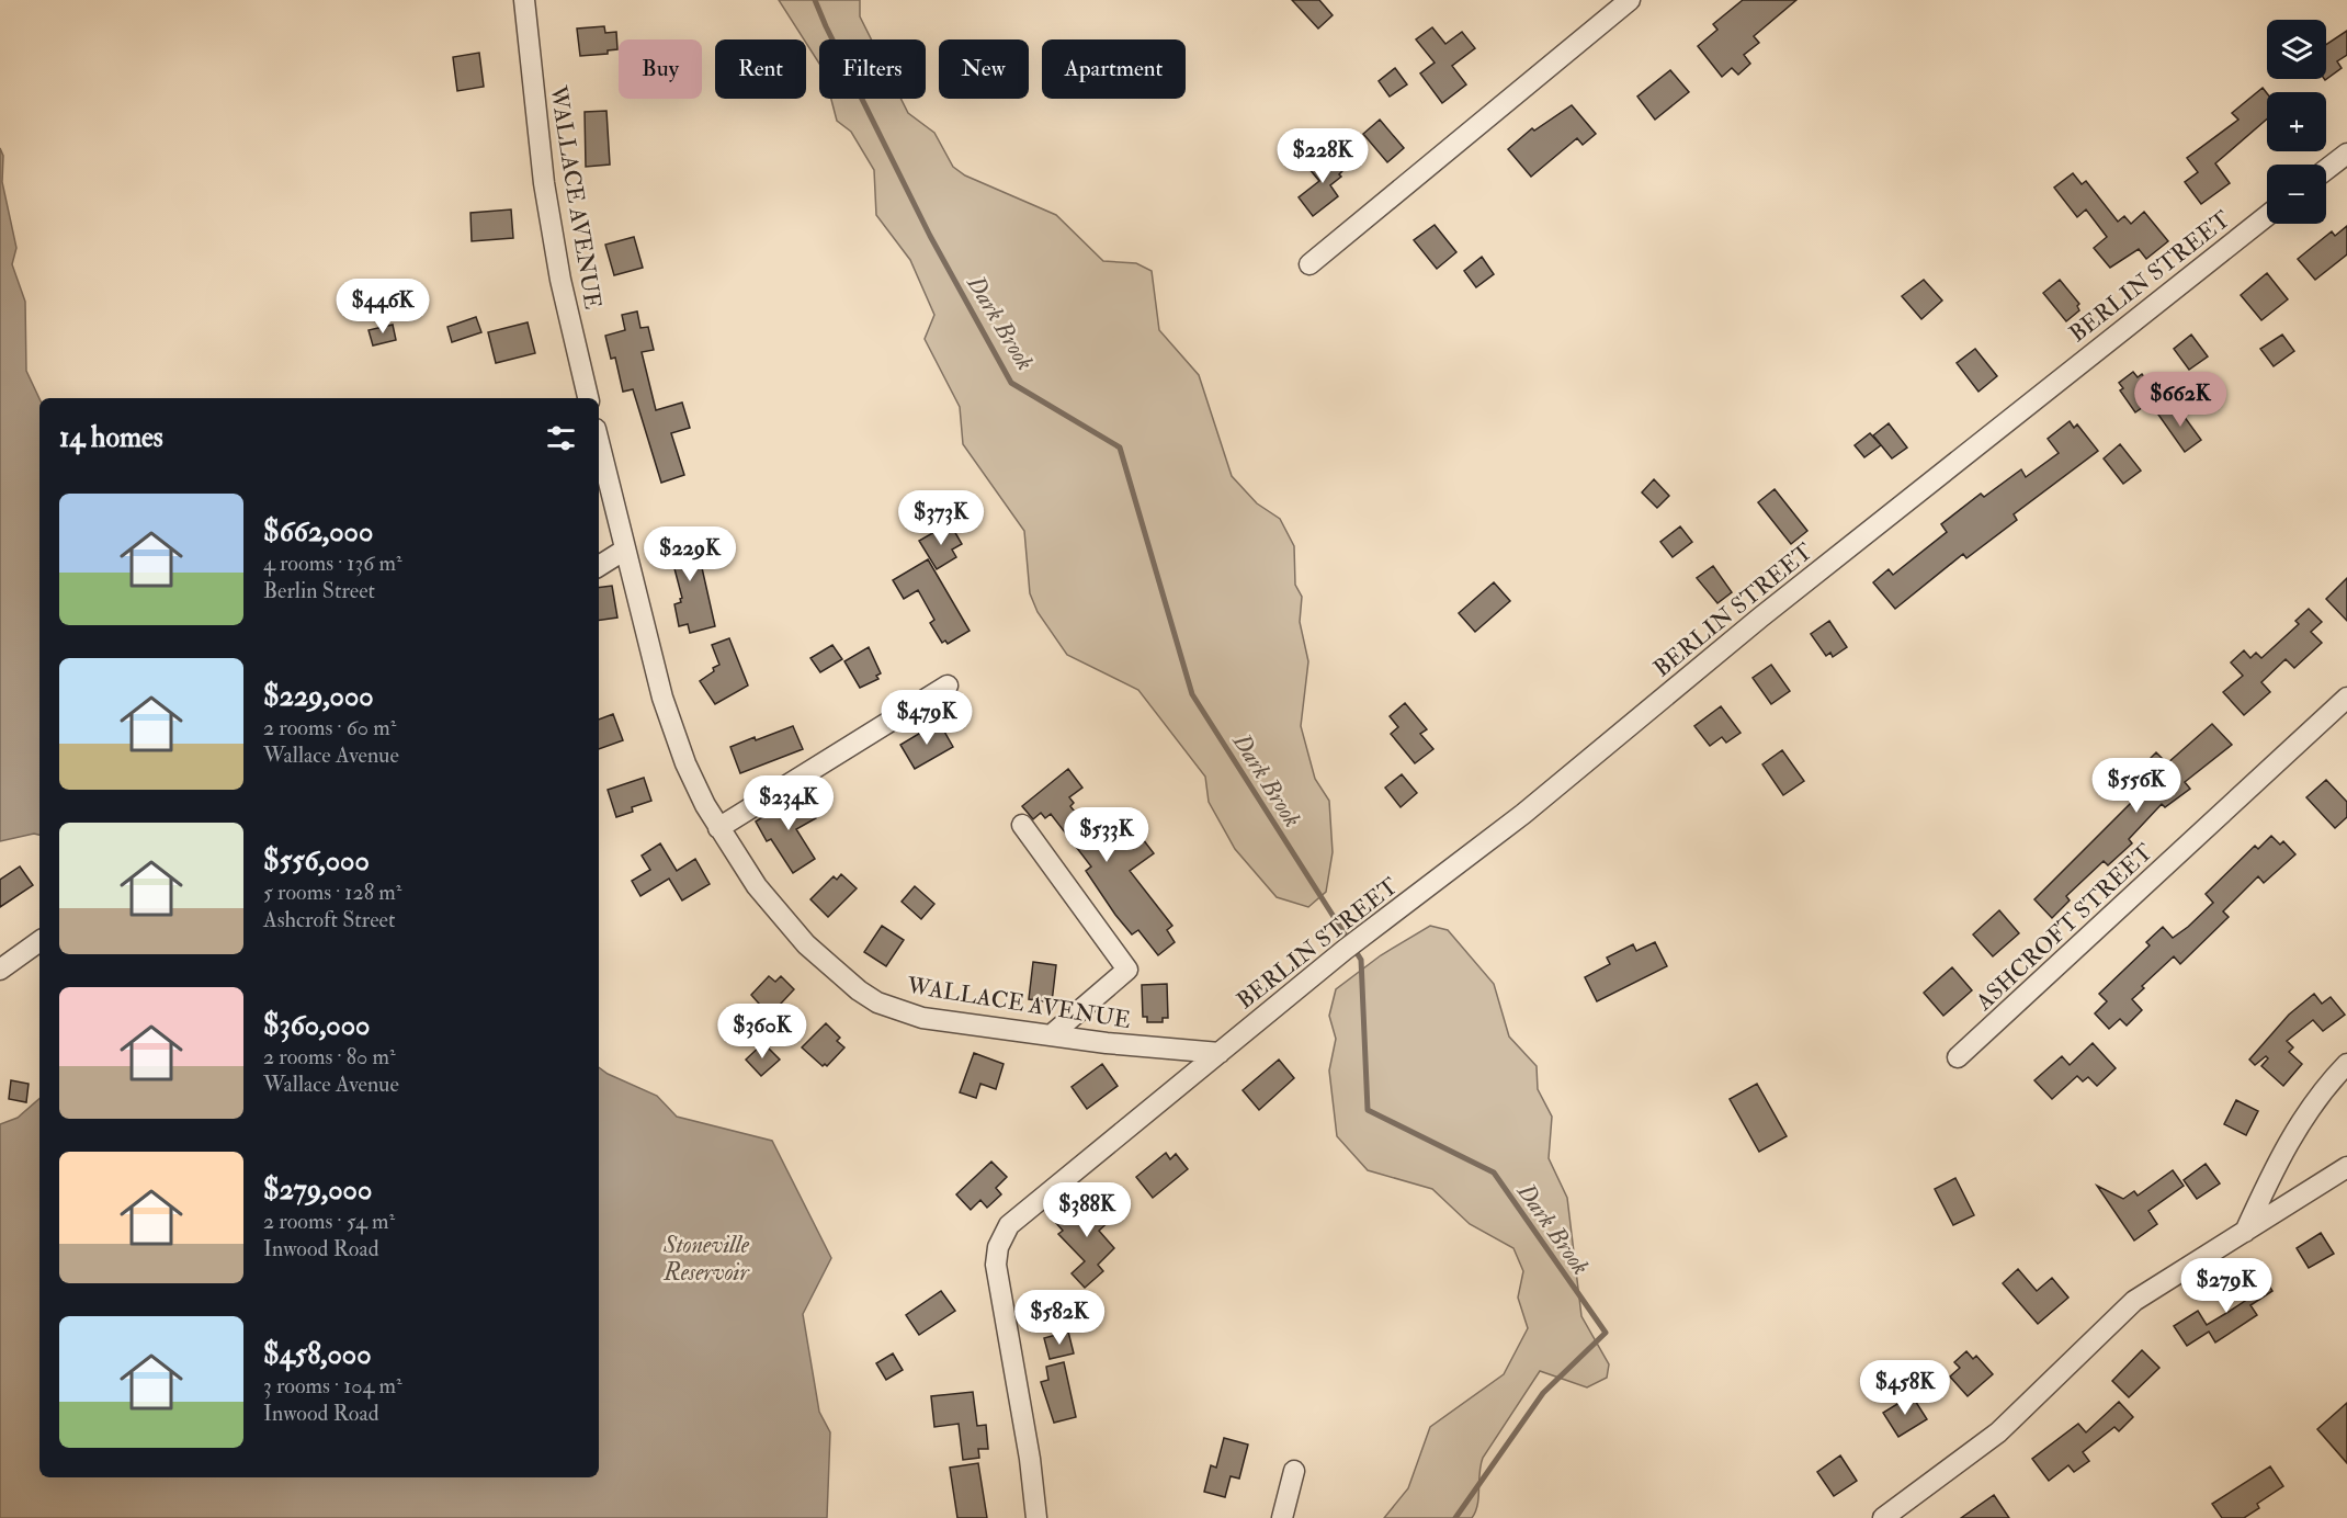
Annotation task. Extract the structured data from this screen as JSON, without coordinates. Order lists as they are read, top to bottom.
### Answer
{
  "streets": {
    "street": ["WALLACE AVENUE", "BERLIN STREET", "ASHCROFT STREET"]
  },
  "crossings": [
    ["WALLACE AVENUE", "BERLIN STREET"]
  ],
  "water": ["Dark Brook", "Stoneville Reservoir"],
  "page": {
    "map_buttons": ["+", "−"],
    "chip": [
      "Buy",
      "Rent",
      "Filters",
      "New",
      "Apartment"
    ],
    "price": [
      "$228K",
      "$446K",
      "$662K",
      "$373K",
      "$229K",
      "$479K",
      "$556K",
      "$234K",
      "$533K",
      "$360K",
      "$388K",
      "$279K",
      "$582K",
      "$458K"
    ],
    "heading": "14 homes",
    "list": [
      {
        "name": "$662,000",
        "note": "4 rooms · 136 m² · Berlin Street"
      },
      {
        "name": "$229,000",
        "note": "2 rooms · 60 m² · Wallace Avenue"
      },
      {
        "name": "$556,000",
        "note": "5 rooms · 128 m² · Ashcroft Street"
      },
      {
        "name": "$360,000",
        "note": "2 rooms · 80 m² · Wallace Avenue"
      },
      {
        "name": "$279,000",
        "note": "2 rooms · 54 m² · Inwood Road"
      },
      {
        "name": "$458,000",
        "note": "3 rooms · 104 m² · Inwood Road"
      }
    ]
  }
}
